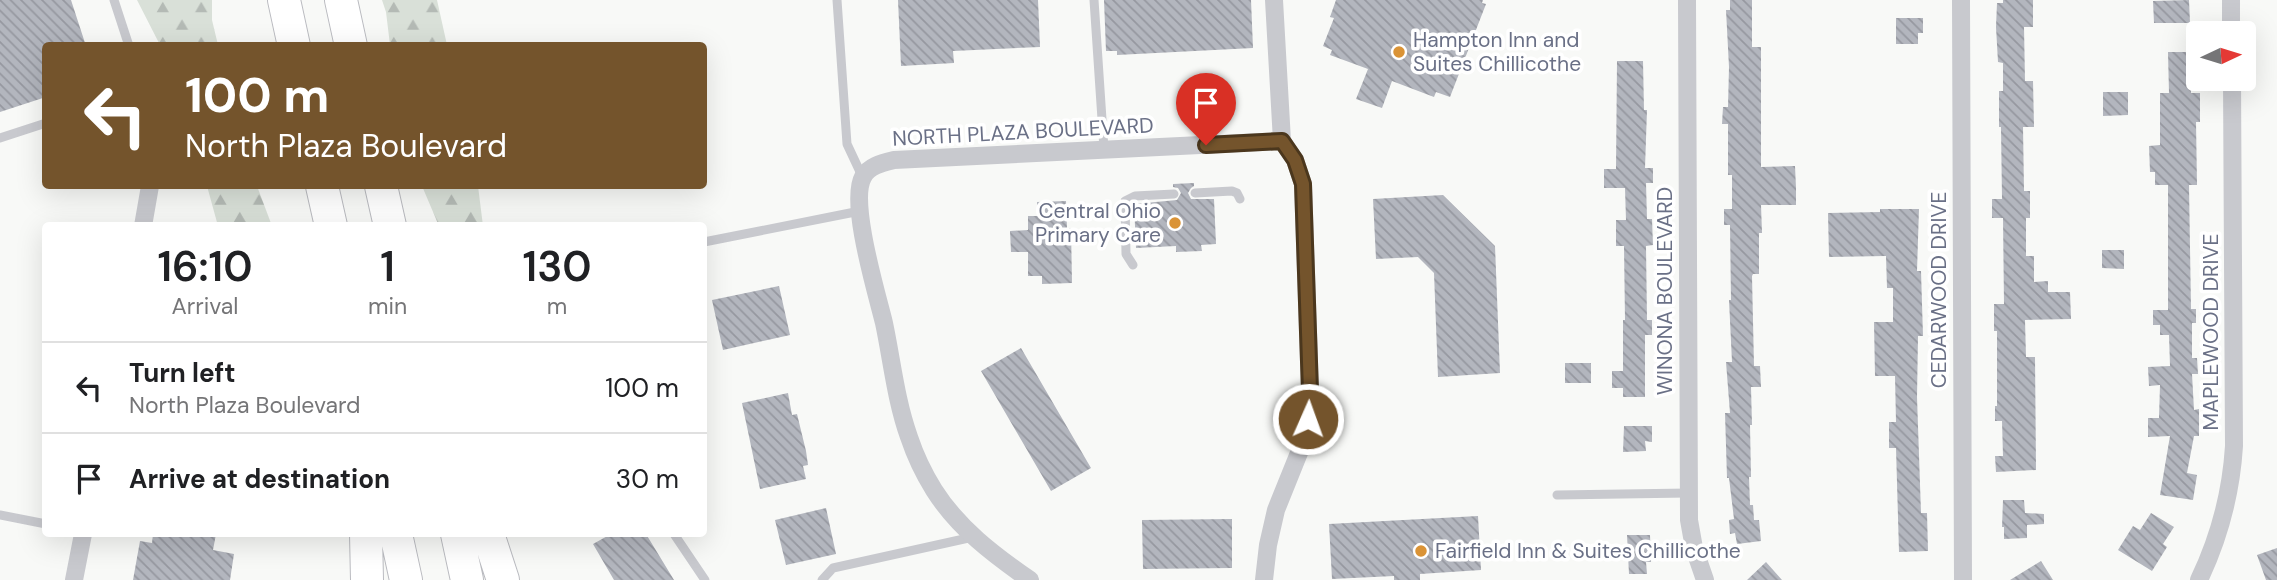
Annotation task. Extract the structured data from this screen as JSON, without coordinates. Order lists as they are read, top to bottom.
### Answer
{
  "streets": {
    "street": [
      "NORTH PLAZA BOULEVARD",
      "CEDARWOOD DRIVE",
      "WINONA BOULEVARD",
      "MAPLEWOOD DRIVE"
    ]
  },
  "places": ["Hampton Inn and Suites Chillicothe", "Central Ohio Primary Care", "Fairfield Inn & Suites Chillicothe"],
  "north": "right",
  "page": {
    "turn": ["100 m", "North Plaza Boulevard"],
    "eta": [
      "16:10",
      "Arrival",
      "1",
      "min",
      "130",
      "m"
    ],
    "list": [
      {
        "name": "Turn left",
        "note": "North Plaza Boulevard",
        "value": "100 m"
      },
      {
        "name": "Arrive at destination",
        "value": "30 m"
      }
    ]
  }
}
